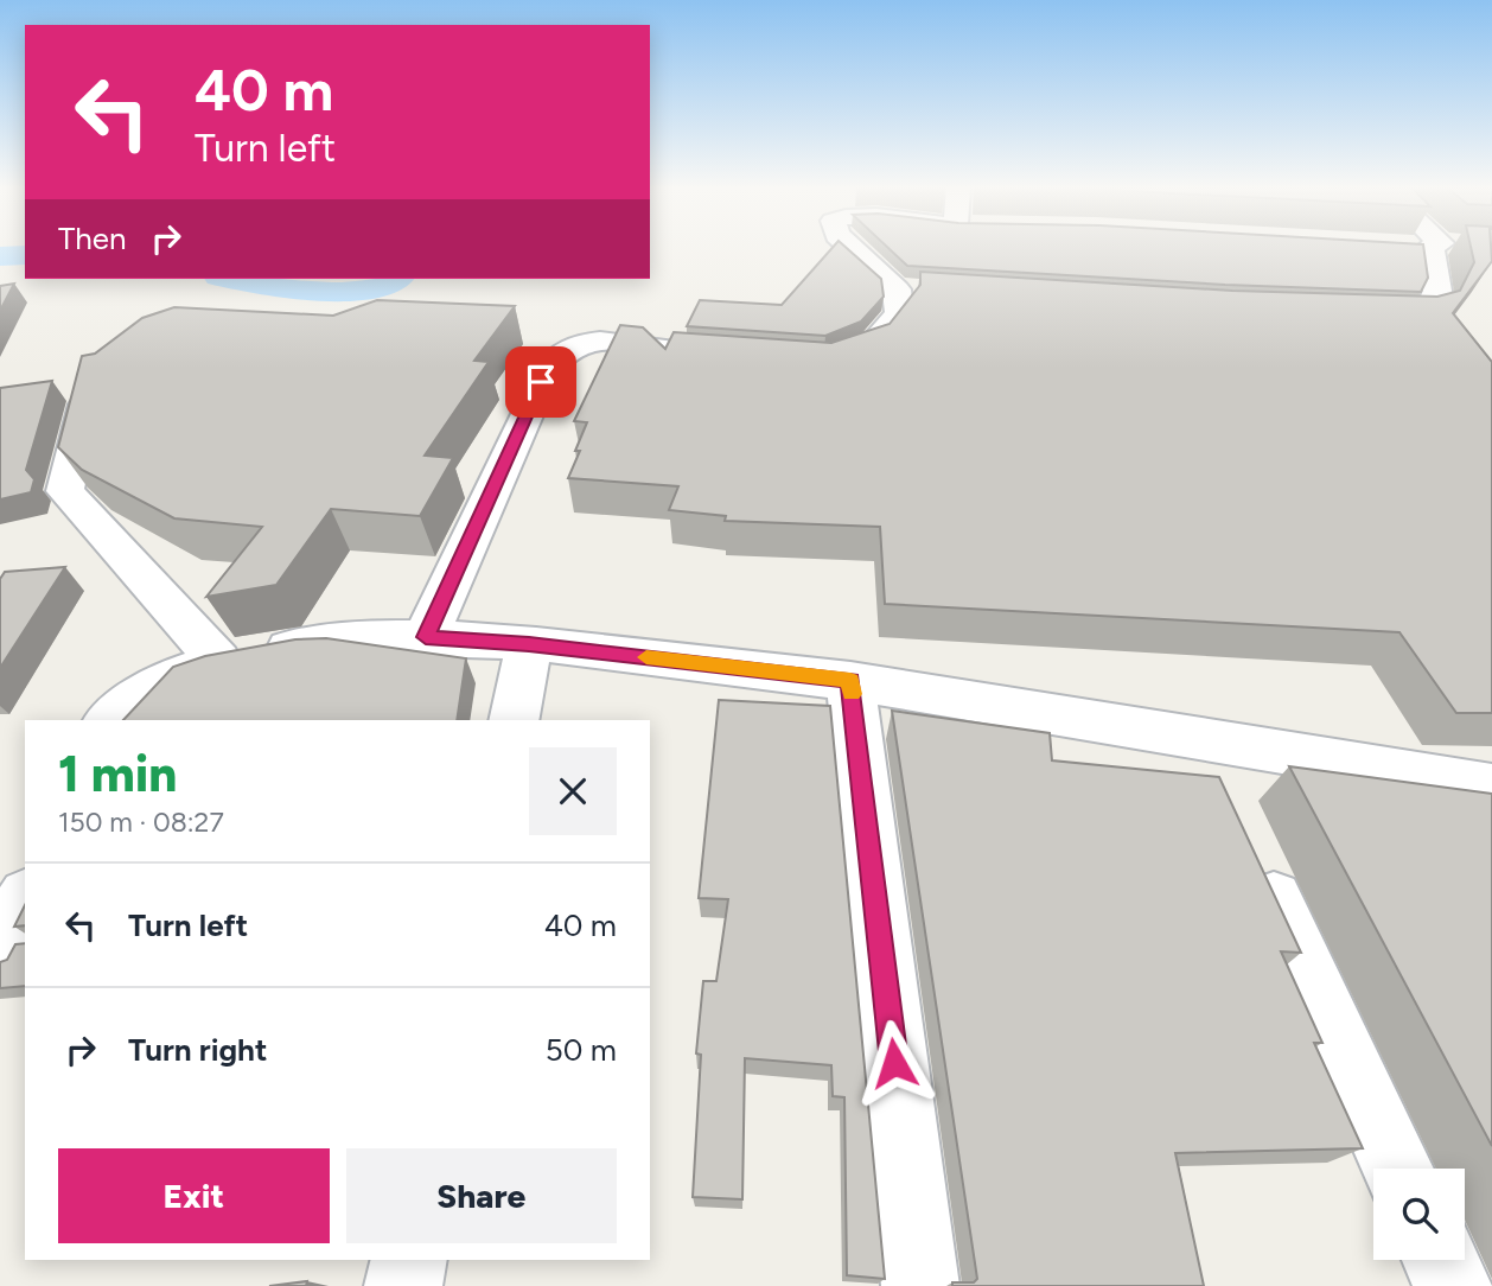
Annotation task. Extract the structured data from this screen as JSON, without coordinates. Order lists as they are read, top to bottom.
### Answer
{
  "page": {
    "turn": ["40 m", "Turn left"],
    "then": "Then",
    "heading": ["1 min", "150 m · 08:27"],
    "list": [
      {
        "name": "Turn left",
        "value": "40 m"
      },
      {
        "name": "Turn right",
        "value": "50 m"
      }
    ],
    "buttons": ["Exit", "Share"]
  }
}
